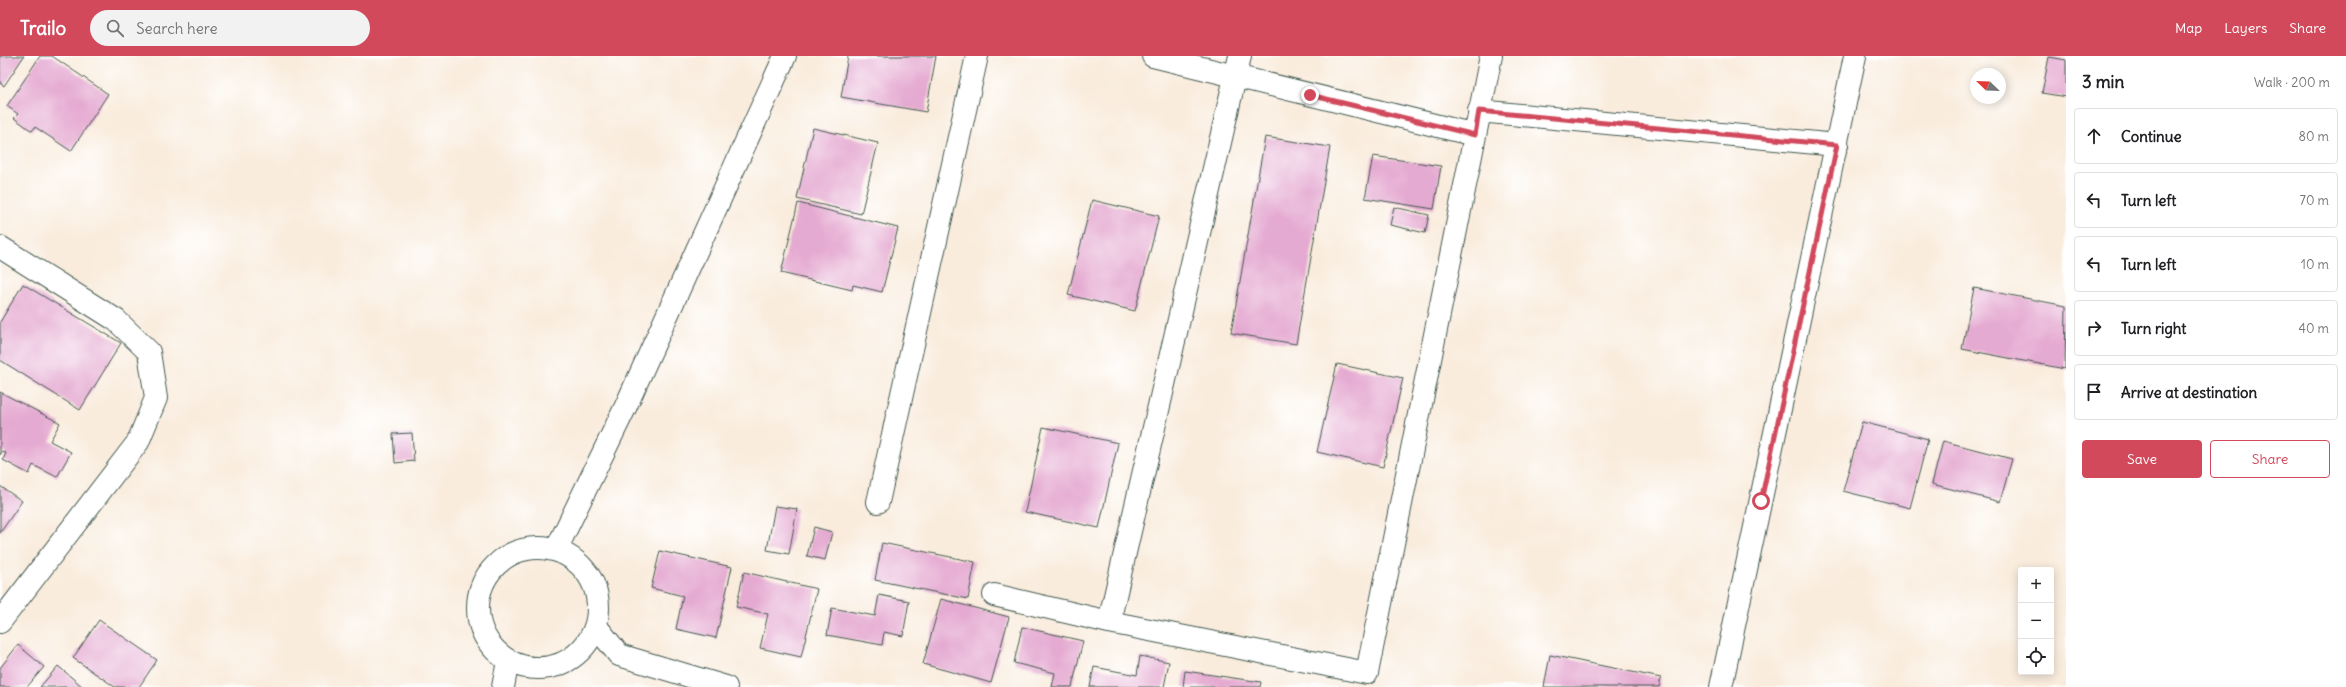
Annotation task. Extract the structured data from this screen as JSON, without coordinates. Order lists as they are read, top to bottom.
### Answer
{
  "north": "top left",
  "page": {
    "header": "Trailo",
    "search": "Search here",
    "nav": ["Map", "Layers", "Share"],
    "heading": ["3 min", "Walk · 200 m"],
    "list": [
      ["Continue", "80 m"],
      ["Turn left", "70 m"],
      ["Turn left", "10 m"],
      ["Turn right", "40 m"],
      "Arrive at destination"
    ],
    "buttons": ["Save", "Share"],
    "map_buttons": ["+", "−"]
  }
}
